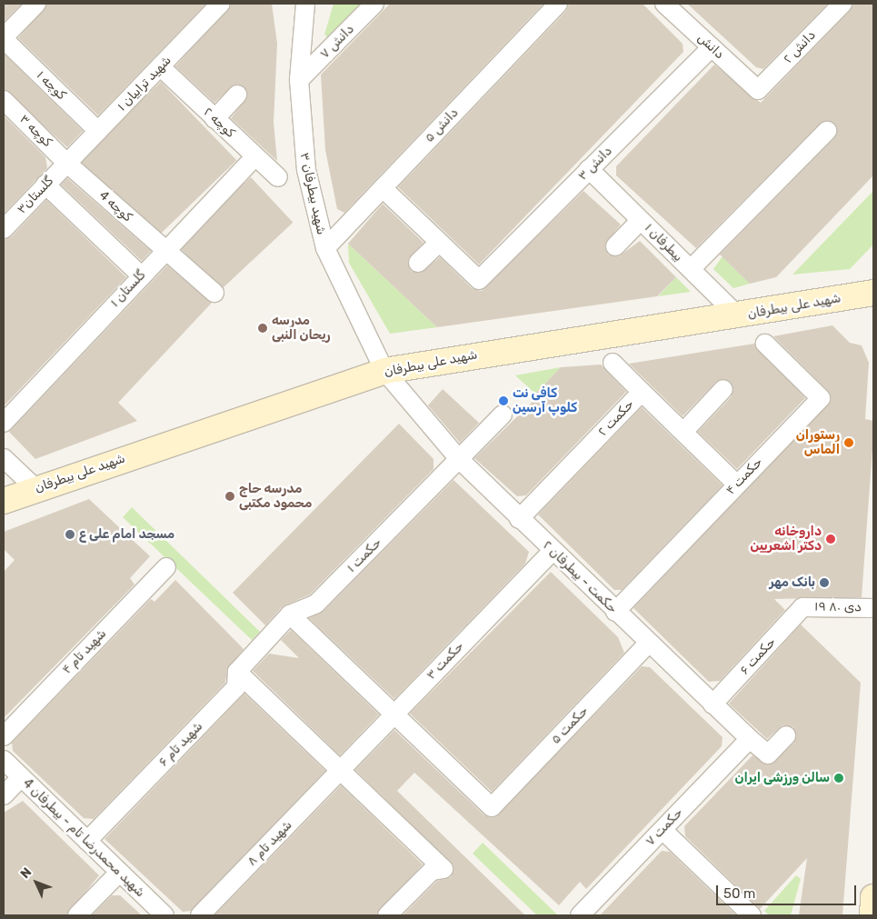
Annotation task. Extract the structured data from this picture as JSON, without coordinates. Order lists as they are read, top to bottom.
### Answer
{
  "streets": {
    "street": [
      "دانش ۷",
      "دانش",
      "۲ دانش",
      "شهید ترابیان ۱",
      "کوچه ۱",
      "کوچه ۲",
      "دانش ۵",
      "کوچه ۳",
      "دانش ۳",
      "شهید بیطرفان ۳",
      "گلستان۳",
      "کوچه 4",
      "بیطرفان ۱",
      "گلستان ۱",
      "شهید علی بیطرفان",
      "حکمت ۲",
      "حکمت ۴",
      "حکمت ۱",
      "حکمت - بیطرفان ۲",
      "۱۹ دی ۸۰",
      "شهید تام ۴",
      "حکمت ۶",
      "حکمت ۳",
      "حکمت ۵",
      "شهید تام ۶",
      "حکمت ۷",
      "شهید محمدرضا تام - بیطرفان 4",
      "شهید تام ۸"
    ]
  },
  "crossings": [
    ["دانش ۷", "شهید بیطرفان ۳"],
    ["دانش", "۲ دانش"],
    ["دانش", "دانش ۳"],
    ["شهید ترابیان ۱", "کوچه ۱"],
    ["شهید ترابیان ۱", "کوچه ۲"],
    ["شهید ترابیان ۱", "کوچه ۳"],
    ["شهید ترابیان ۱", "گلستان۳"],
    ["شهید ترابیان ۱", "کوچه 4"],
    ["کوچه ۲", "گلستان ۱"],
    ["دانش ۵", "شهید بیطرفان ۳"],
    ["کوچه ۳", "گلستان۳"],
    ["کوچه ۳", "کوچه 4"],
    ["دانش ۳", "بیطرفان ۱"],
    ["شهید بیطرفان ۳", "شهید علی بیطرفان"],
    ["شهید بیطرفان ۳", "حکمت - بیطرفان ۲"],
    ["گلستان۳", "کوچه 4"],
    ["کوچه 4", "گلستان ۱"],
    ["بیطرفان ۱", "شهید علی بیطرفان"],
    ["شهید علی بیطرفان", "حکمت - بیطرفان ۲"],
    ["حکمت ۲", "حکمت ۴"],
    ["حکمت ۲", "حکمت - بیطرفان ۲"],
    ["حکمت ۴", "حکمت - بیطرفان ۲"],
    ["حکمت ۱", "حکمت - بیطرفان ۲"],
    ["حکمت ۱", "شهید تام ۶"],
    ["حکمت - بیطرفان ۲", "حکمت ۶"],
    ["حکمت - بیطرفان ۲", "حکمت ۳"],
    ["حکمت - بیطرفان ۲", "حکمت ۵"],
    ["حکمت - بیطرفان ۲", "حکمت ۷"],
    ["۱۹ دی ۸۰", "حکمت ۶"],
    ["حکمت ۳", "حکمت ۵"],
    ["حکمت ۳", "شهید تام ۸"],
    ["شهید تام ۶", "شهید محمدرضا تام - بیطرفان 4"]
  ],
  "places": [
    "مدرسه ریحان النبی",
    "کافی نت کلوپ آرسین",
    "رستوران الماس",
    "مدرسه حاج محمود مکتبی",
    "مسجد امام علی ع",
    "داروخانه دکتر اشعریین",
    "بانک مهر",
    "سالن ورزشی ایران"
  ],
  "scale_bar": "50 m",
  "north": "top left"
}
